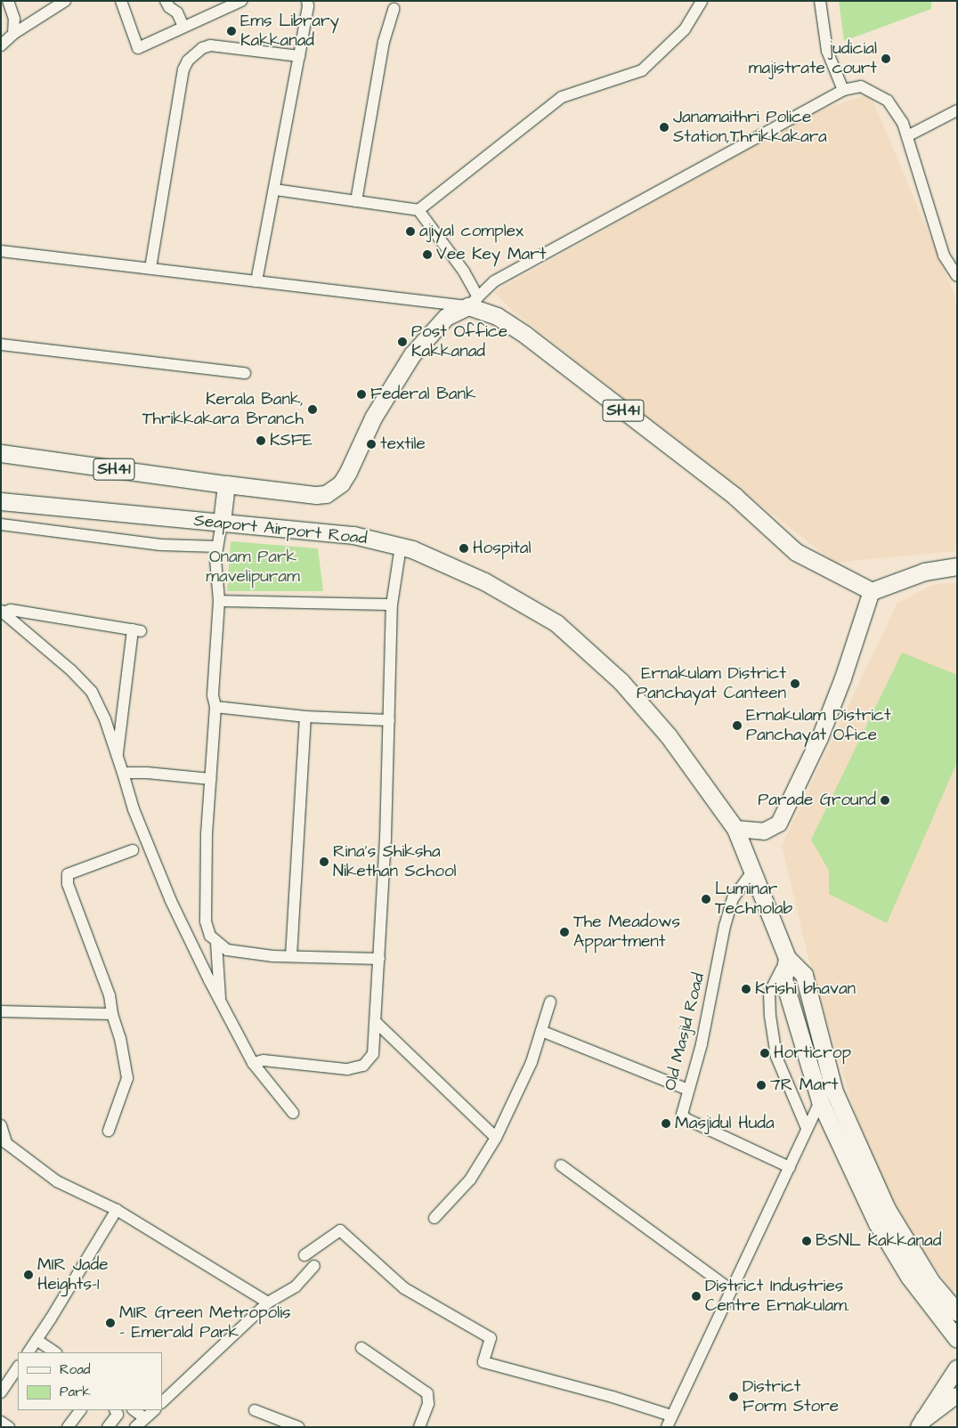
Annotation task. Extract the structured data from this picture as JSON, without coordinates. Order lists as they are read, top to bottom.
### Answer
{
  "streets": {
    "main road": ["SH41", "Seaport Airport Road"],
    "street": ["Old Masjid Road"]
  },
  "crossings": [
    ["Seaport Airport Road", "Old Masjid Road"]
  ],
  "parks": ["Onam Park mavelipuram"],
  "places": [
    "Ems Library Kakkanad",
    "judicial majistrate court",
    "Janamaithri Police Station,Thrikkakara",
    "ajiyal complex",
    "Vee Key Mart",
    "Post Office Kakkanad",
    "Federal Bank",
    "Kerala Bank, Thrikkakara Branch",
    "KSFE",
    "textile",
    "Hospital",
    "Ernakulam District Panchayat Canteen",
    "Ernakulam District Panchayat Ofice",
    "Parade Ground",
    "Rina's Shiksha Nikethan School",
    "Luminar Technolab",
    "The Meadows Appartment",
    "Krishi bhavan",
    "Horticrop",
    "7R Mart",
    "Masjidul Huda",
    "BSNL Kakkanad",
    "MIR Jade Heights-1",
    "District Industries Centre Ernakulam.",
    "MIR Green Metropolis - Emerald Park",
    "District Form Store"
  ],
  "legend": ["Road", "Park"]
}
